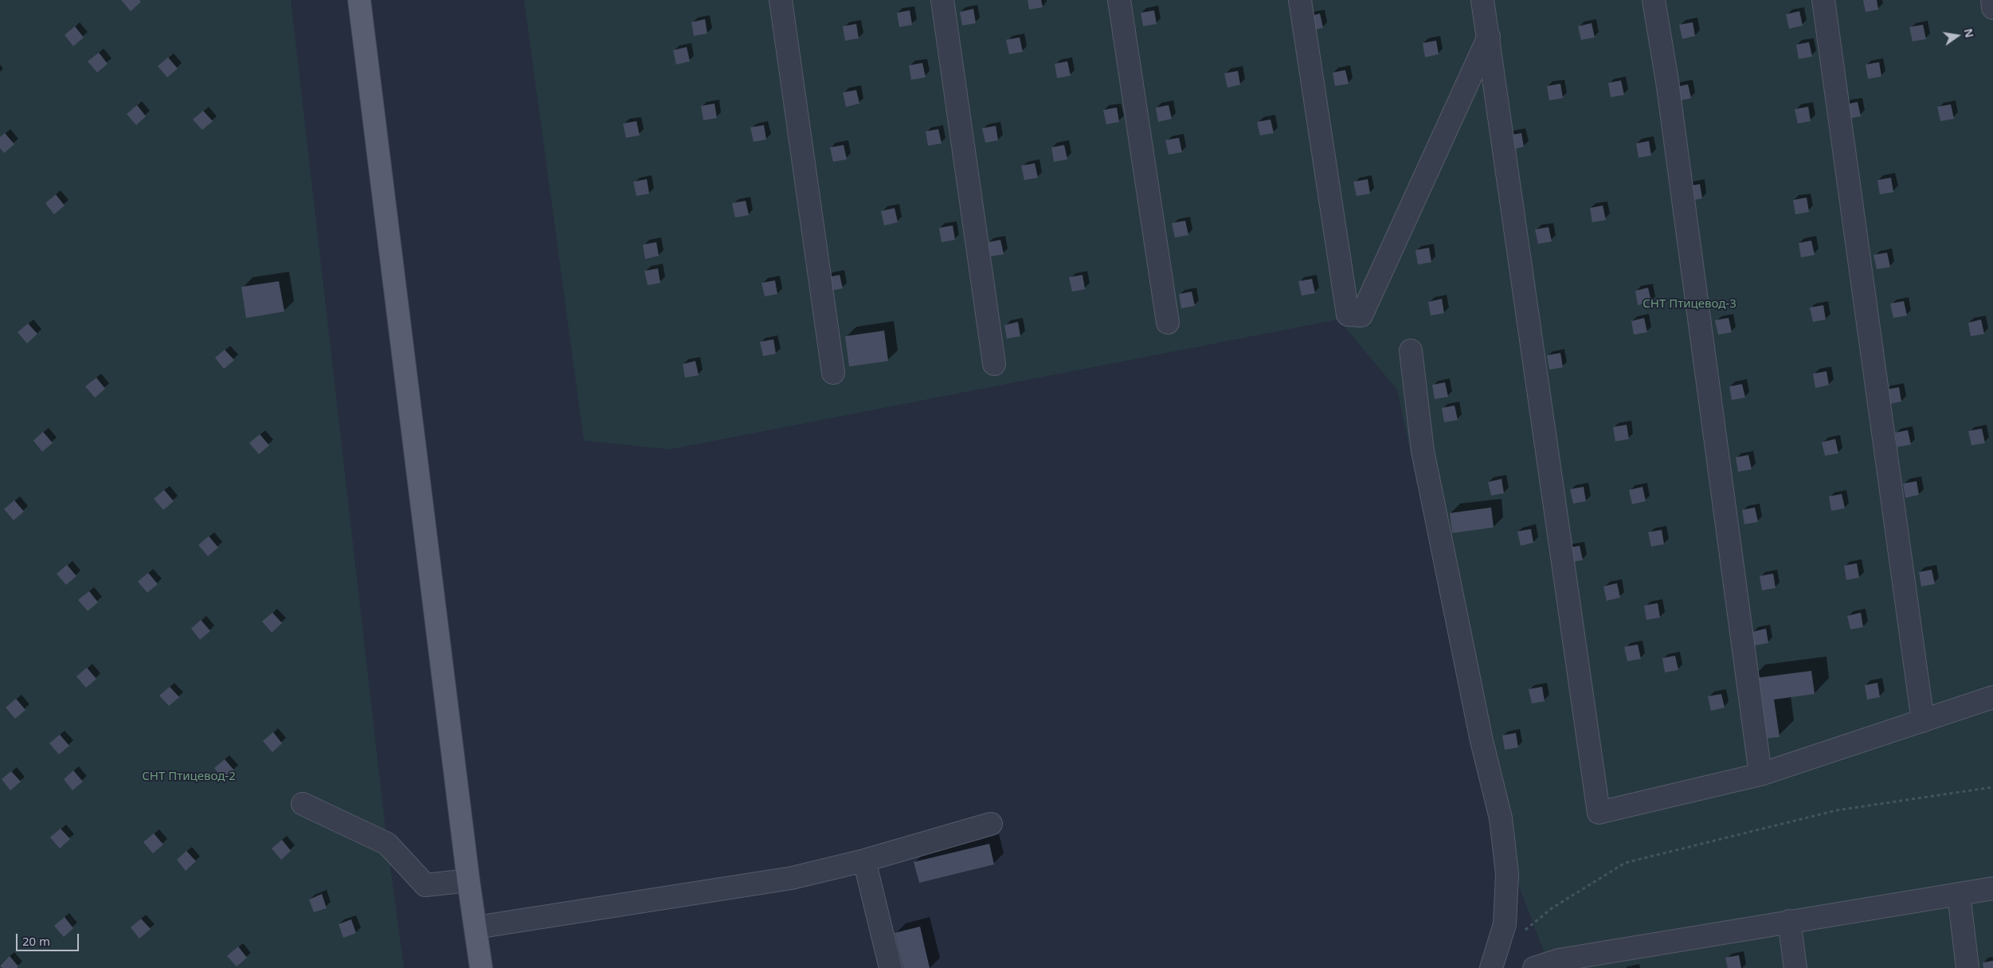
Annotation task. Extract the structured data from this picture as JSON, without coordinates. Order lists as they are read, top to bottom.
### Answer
{
  "parks": ["СНТ Птицевод-3", "СНТ Птицевод-2"],
  "scale_bar": "20 m",
  "north": "right"
}
